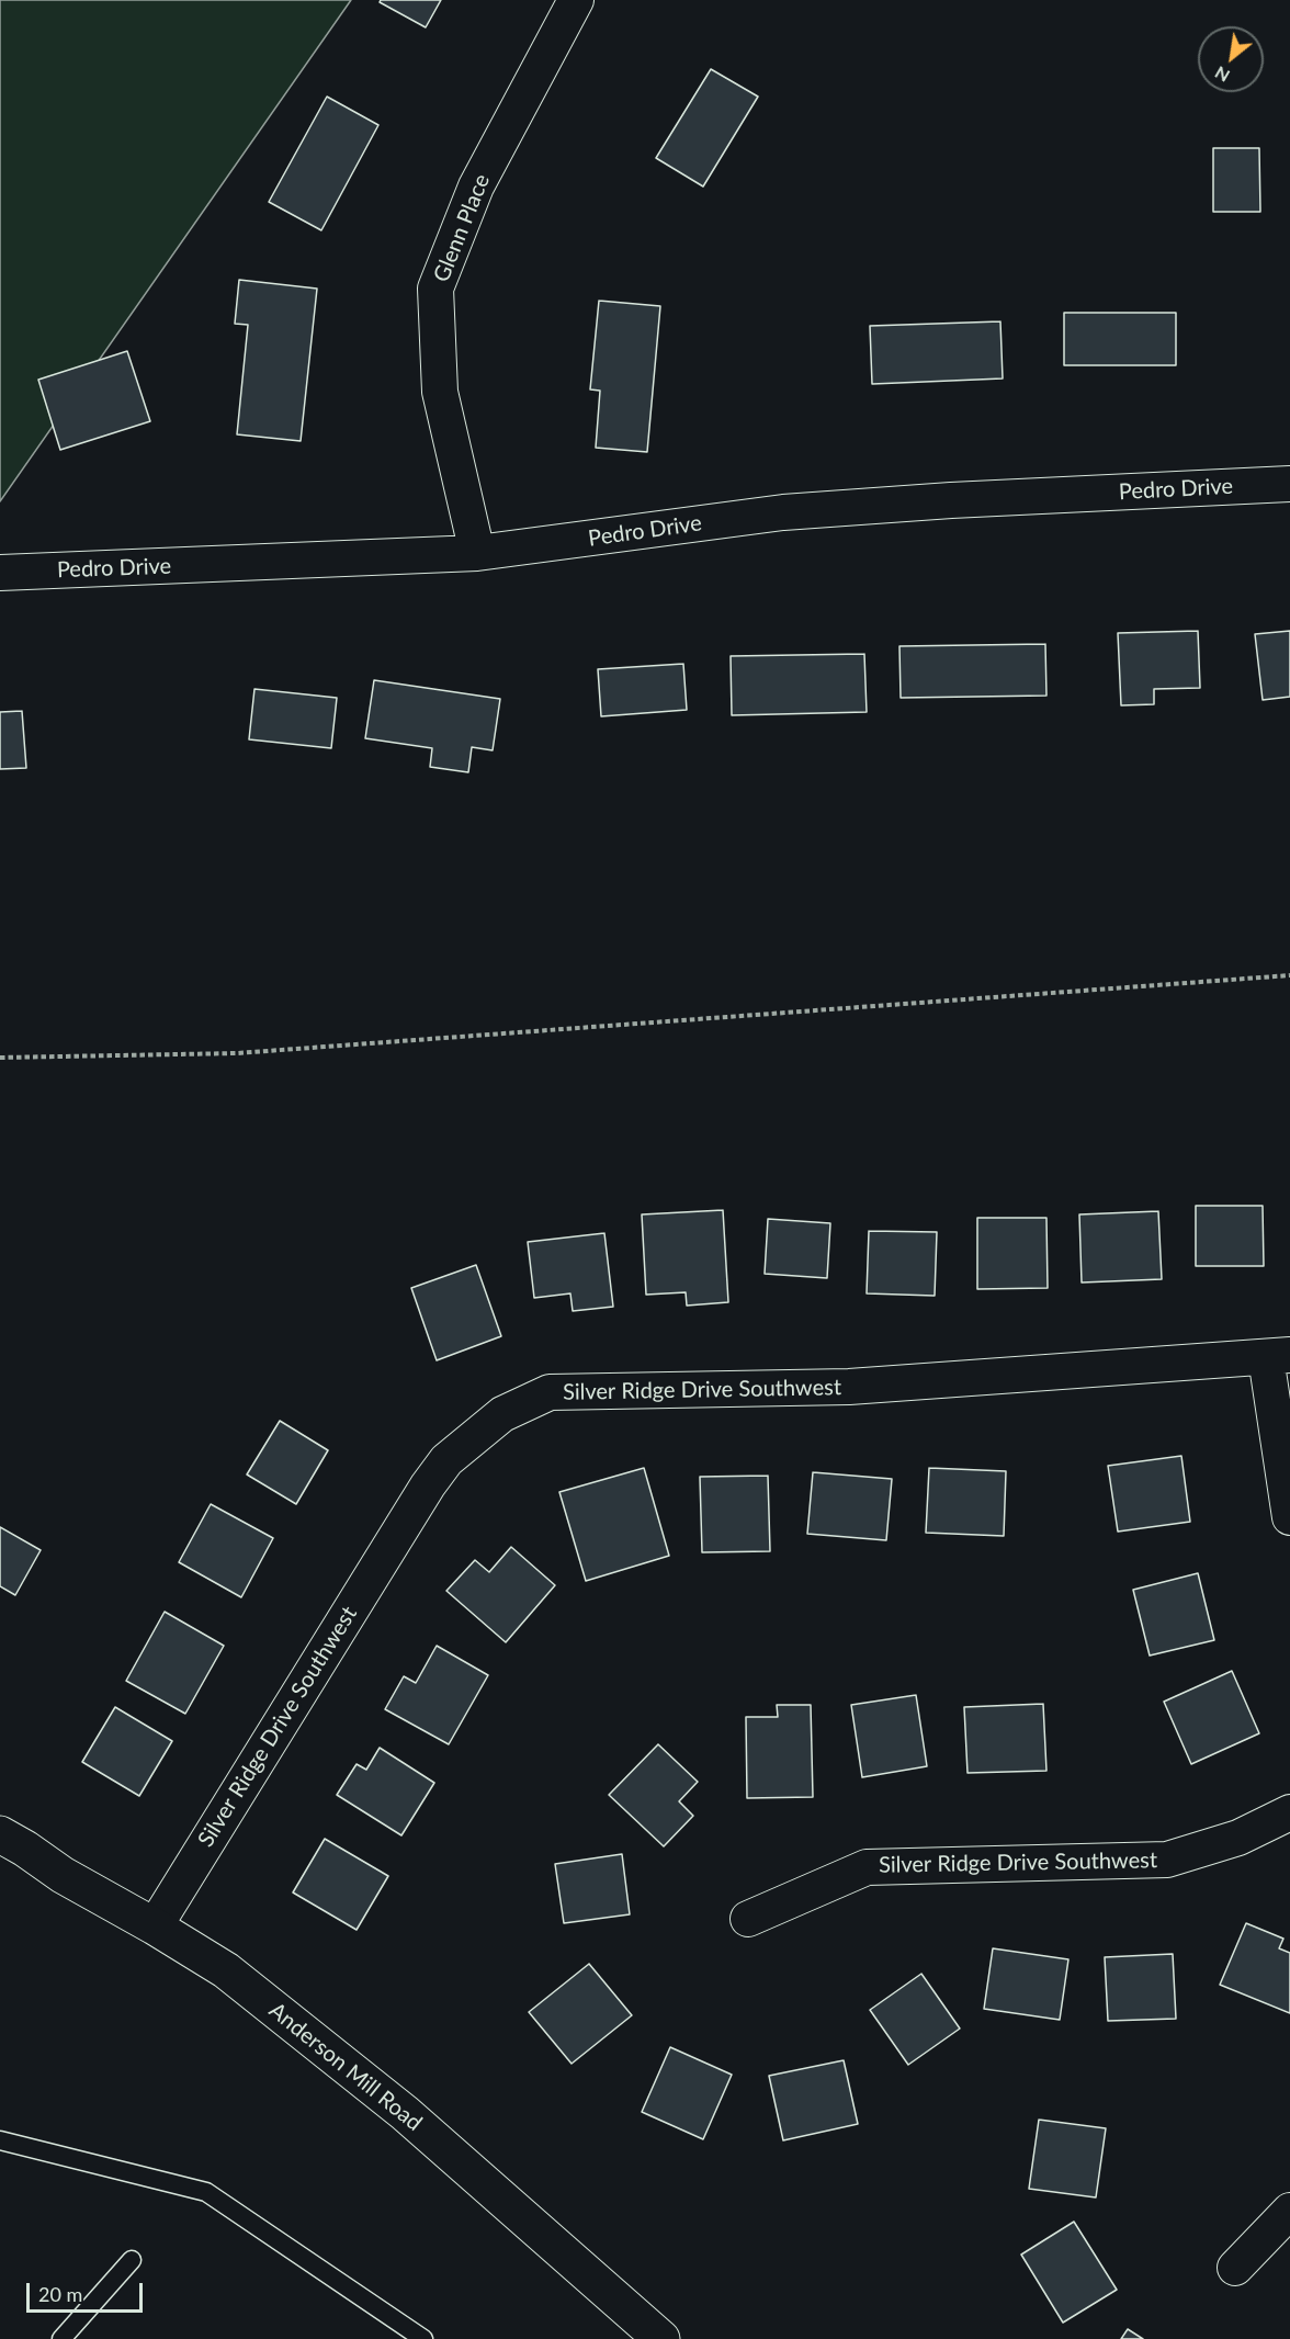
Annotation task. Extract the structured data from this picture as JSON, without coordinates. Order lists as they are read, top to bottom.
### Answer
{
  "streets": {
    "street": [
      "Glenn Place",
      "Pedro Drive",
      "Silver Ridge Drive Southwest",
      "Anderson Mill Road"
    ]
  },
  "crossings": [
    ["Glenn Place", "Pedro Drive"],
    ["Silver Ridge Drive Southwest", "Anderson Mill Road"]
  ],
  "scale_bar": "20 m",
  "north": "bottom left"
}
